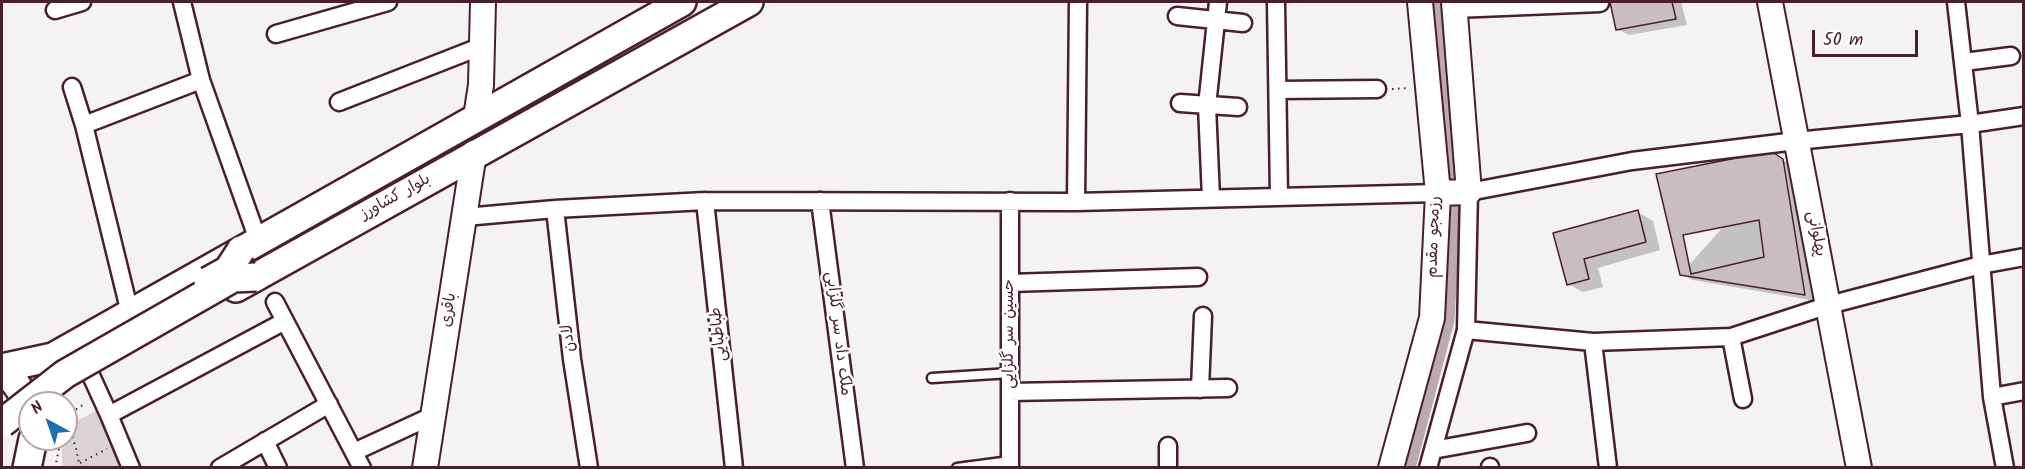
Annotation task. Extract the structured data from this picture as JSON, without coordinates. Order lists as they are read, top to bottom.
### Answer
{
  "streets": {
    "main road": ["بلوار کشاورز"],
    "street": [
      "پهلوانی",
      "رزمجو مقدم",
      "باقری",
      "طباطبایی",
      "ملک داد سر گلزایی",
      "حسین سر گلزایی",
      "لادن"
    ]
  },
  "crossings": [
    ["بلوار کشاورز", "باقری"]
  ],
  "scale_bar": "50 m",
  "north": "top left"
}
